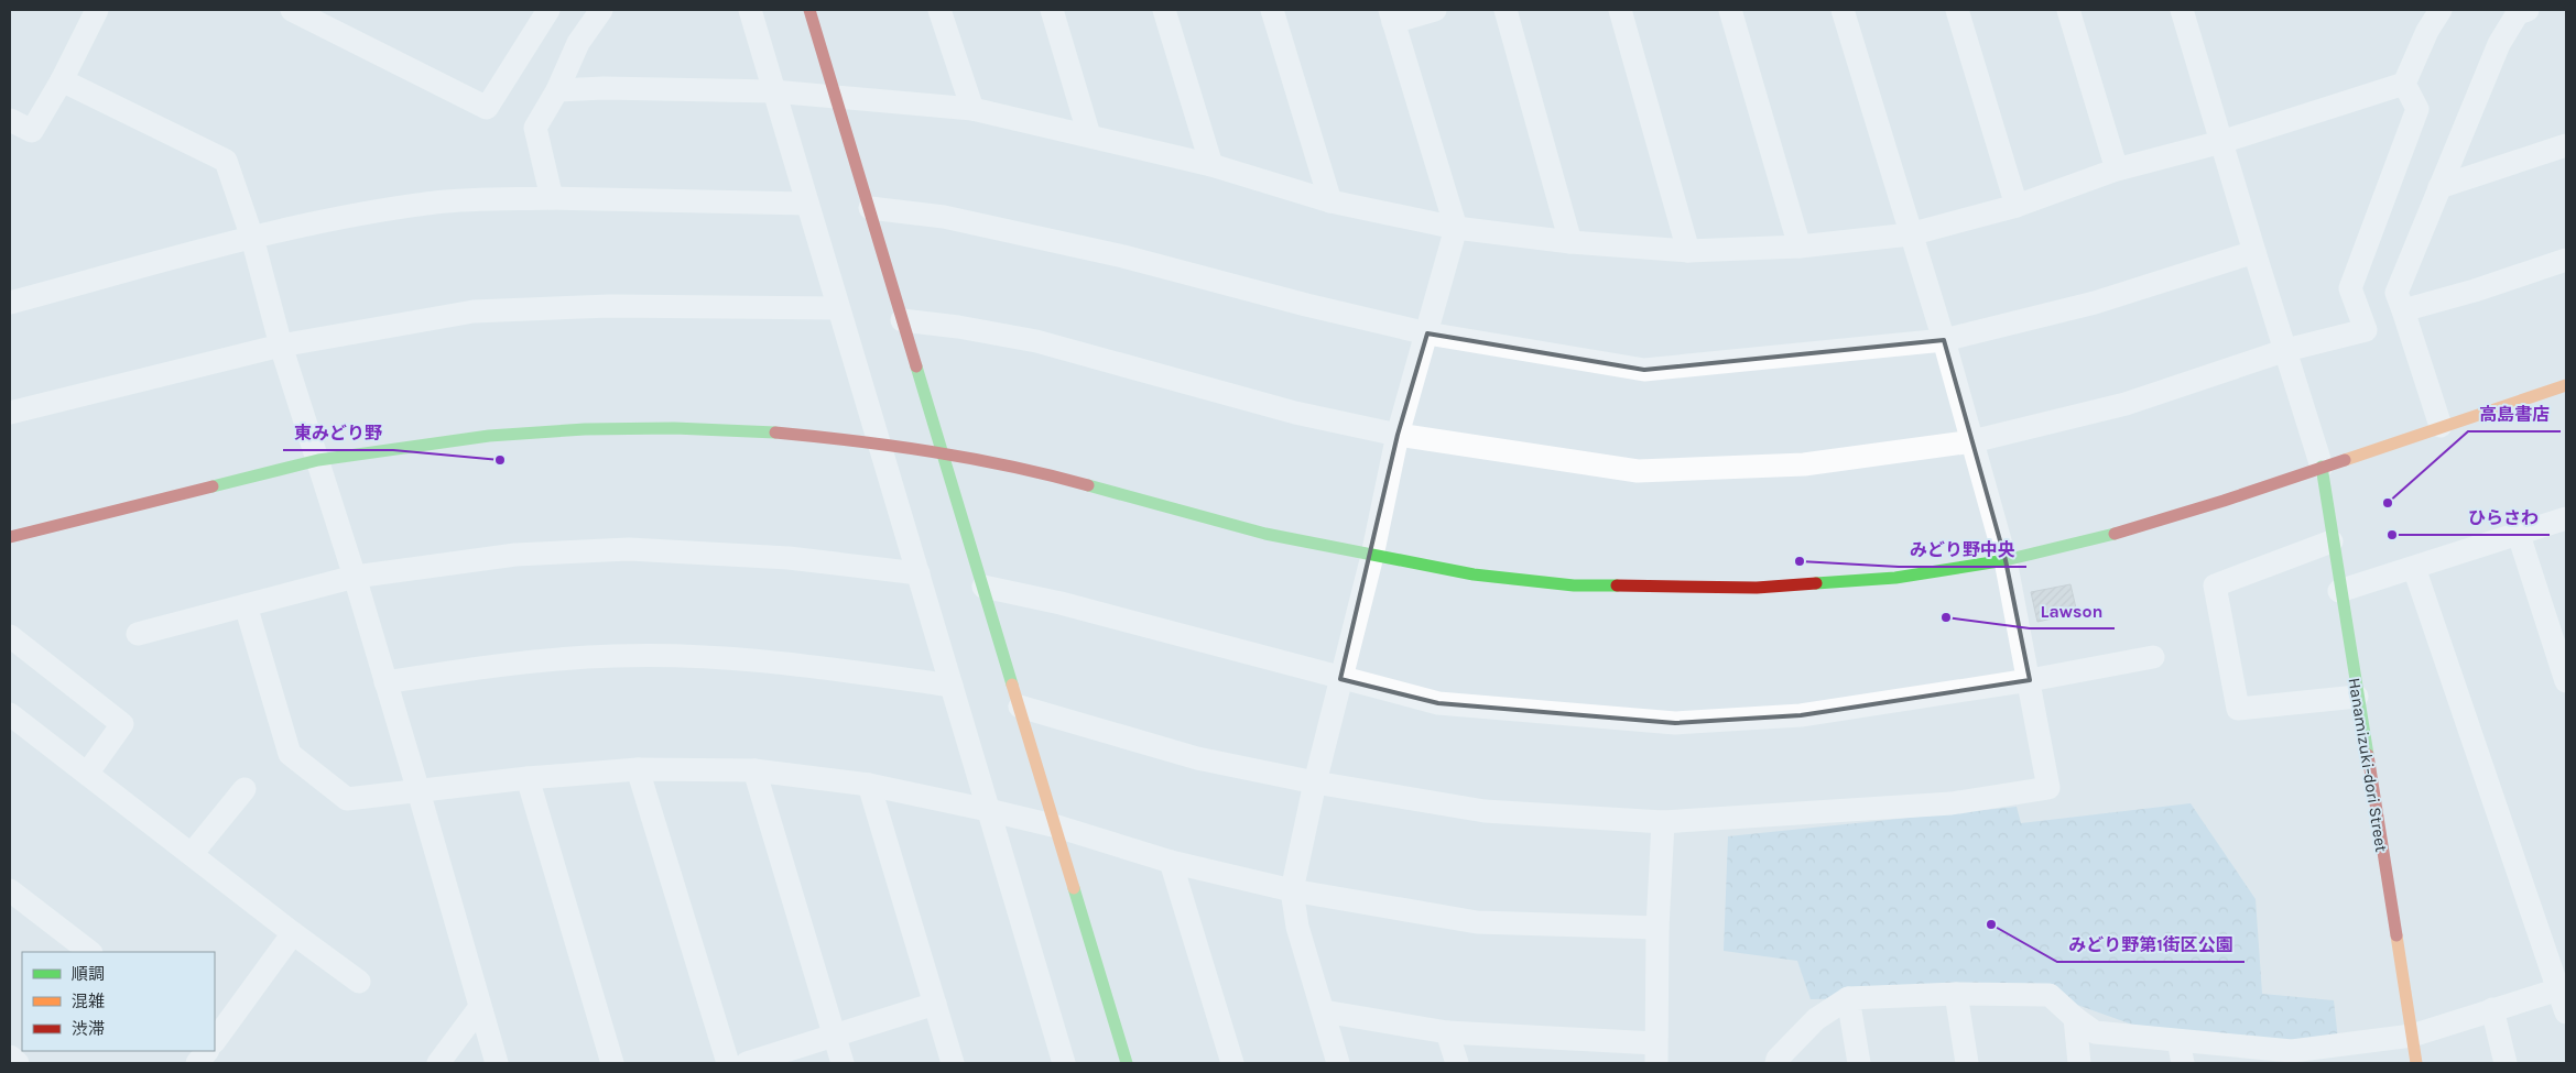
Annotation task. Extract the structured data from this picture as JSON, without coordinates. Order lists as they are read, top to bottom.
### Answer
{
  "streets": {
    "street": ["Hanamizuki-dori Street"]
  },
  "places": [
    "東みどり野",
    "高島書店",
    "ひらさわ",
    "みどり野中央",
    "Lawson",
    "みどり野第1街区公園"
  ],
  "legend": ["順調", "混雑", "渋滞"]
}
